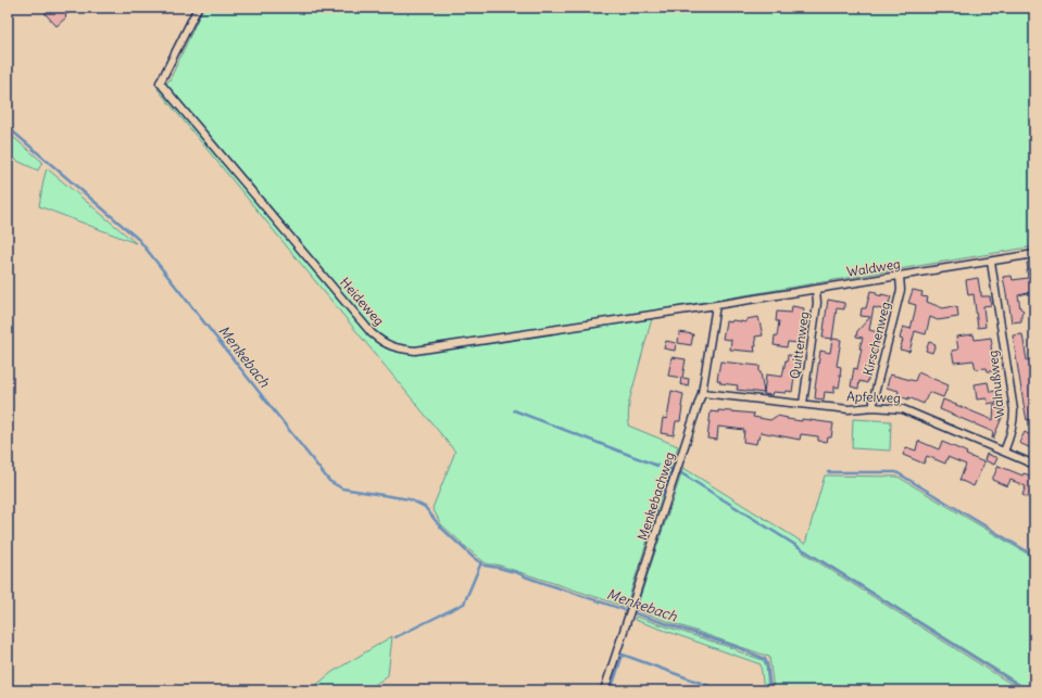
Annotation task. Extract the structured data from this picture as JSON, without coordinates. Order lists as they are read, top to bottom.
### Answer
{
  "streets": {
    "street": [
      "Waldweg",
      "Heideweg",
      "Kirschenweg",
      "Quittenweg",
      "Walnußweg",
      "Apfelweg",
      "Menkebachweg"
    ]
  },
  "crossings": [
    ["Waldweg", "Heideweg"],
    ["Waldweg", "Kirschenweg"],
    ["Waldweg", "Quittenweg"],
    ["Waldweg", "Walnußweg"],
    ["Waldweg", "Menkebachweg"],
    ["Heideweg", "Menkebachweg"],
    ["Kirschenweg", "Apfelweg"],
    ["Quittenweg", "Apfelweg"],
    ["Walnußweg", "Apfelweg"],
    ["Apfelweg", "Menkebachweg"]
  ],
  "water": ["Menkebach"]
}
